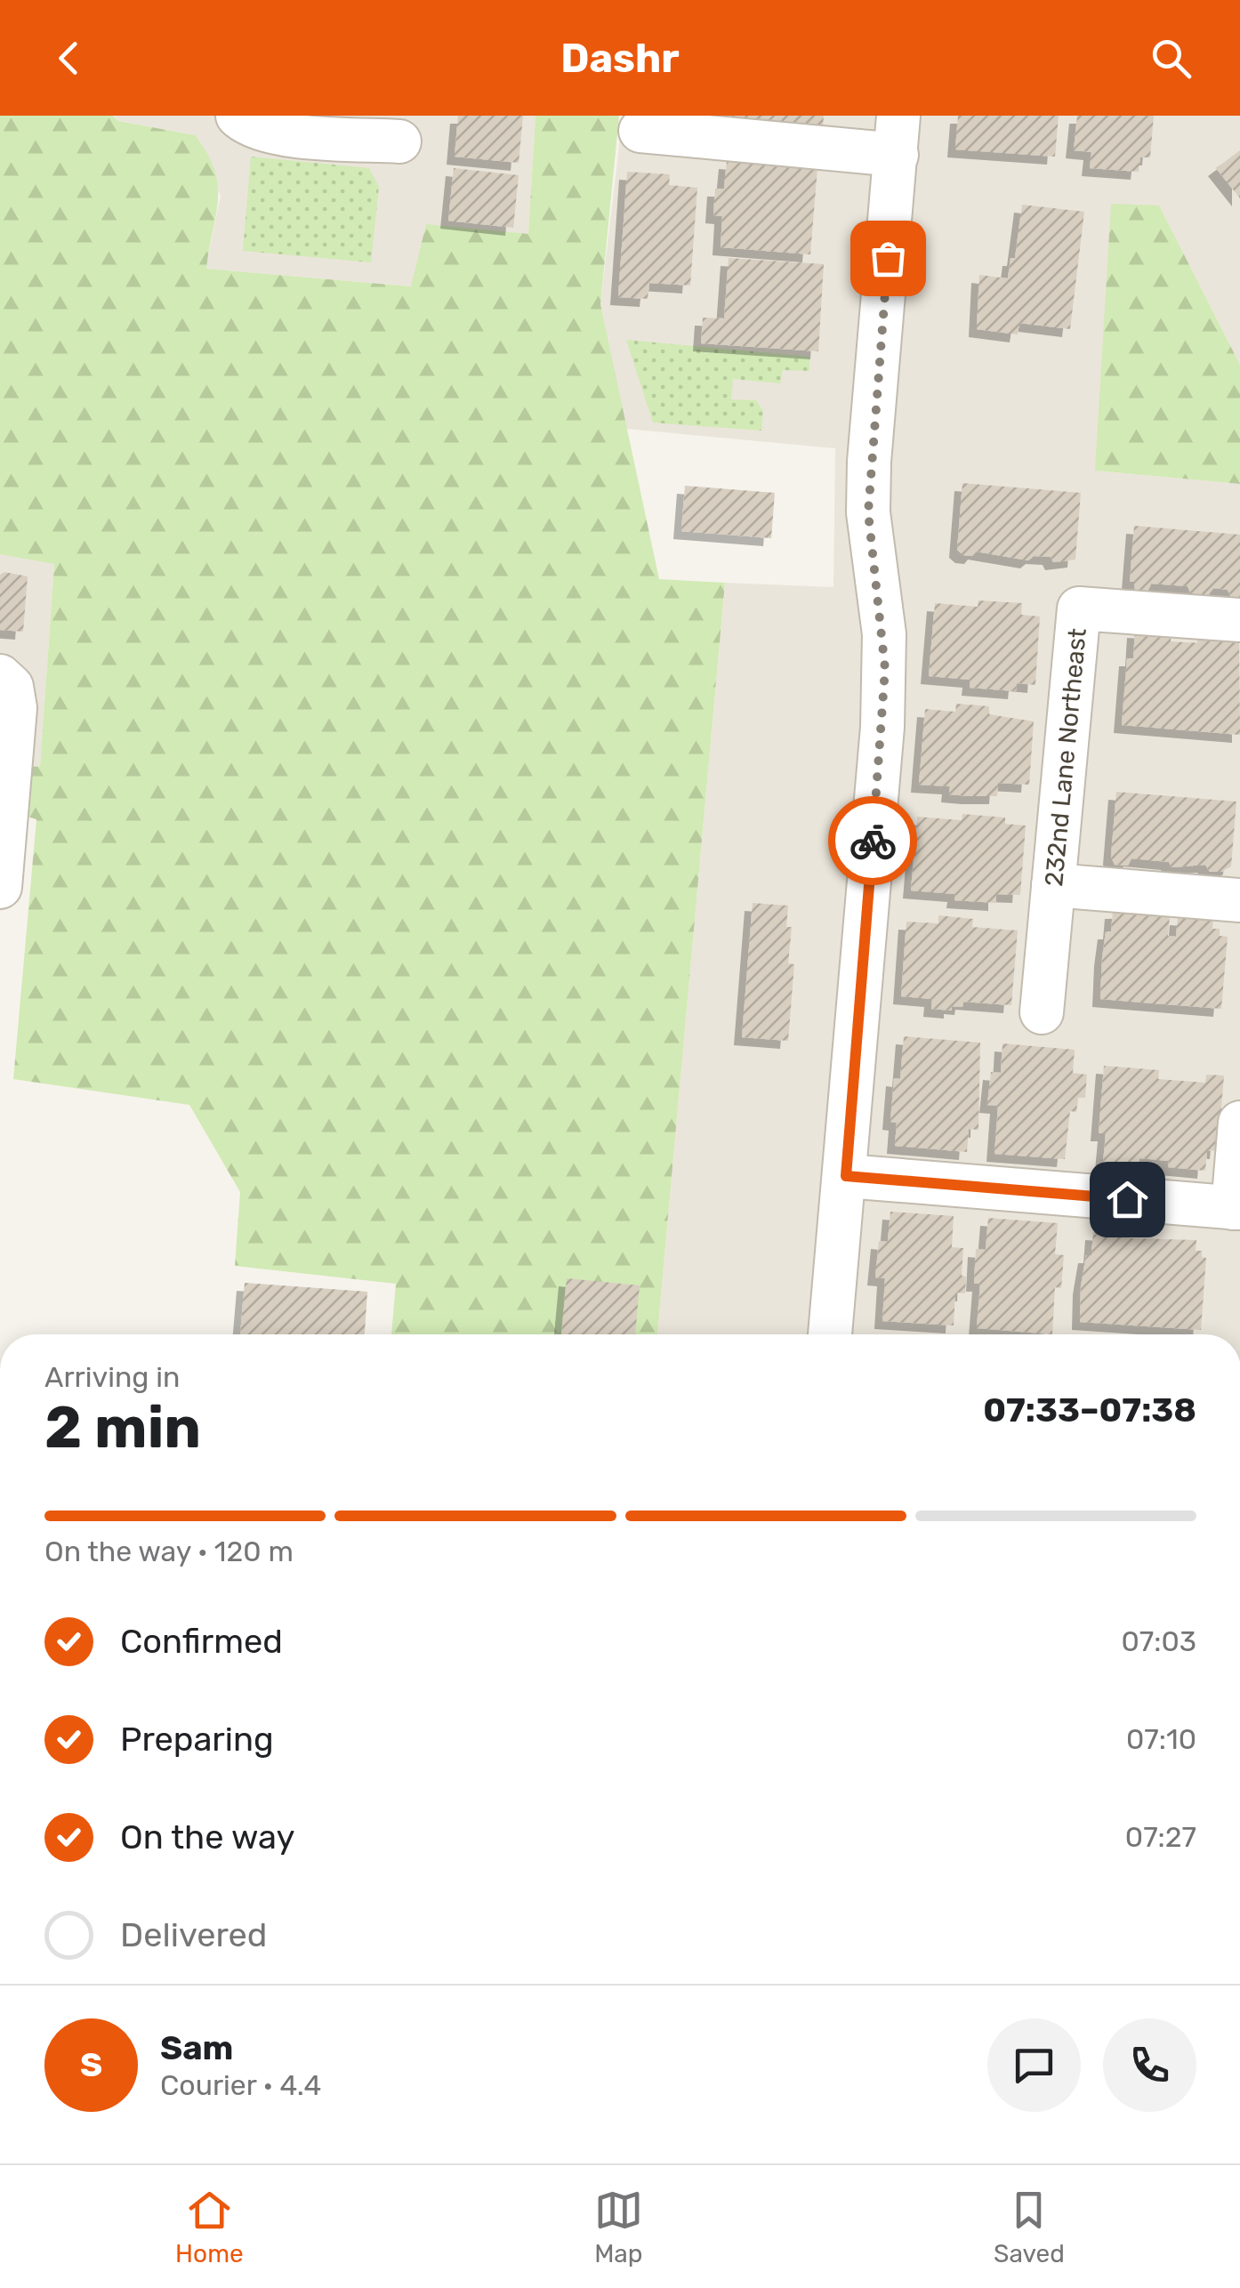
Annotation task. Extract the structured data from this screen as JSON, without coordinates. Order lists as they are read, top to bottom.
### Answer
{
  "streets": {
    "street": ["232nd Lane Northeast"]
  },
  "page": {
    "header": "Dashr",
    "heading": ["2 min", "Arriving in", "07:33–07:38"],
    "panel": ["Sam", "Courier · 4.4"],
    "bar": "On the way · 120 m",
    "list": [
      ["Confirmed", "07:03"],
      ["Preparing", "07:10"],
      ["On the way", "07:27"],
      "Delivered"
    ],
    "round": "S",
    "tabs": ["Home", "Map", "Saved"]
  }
}
